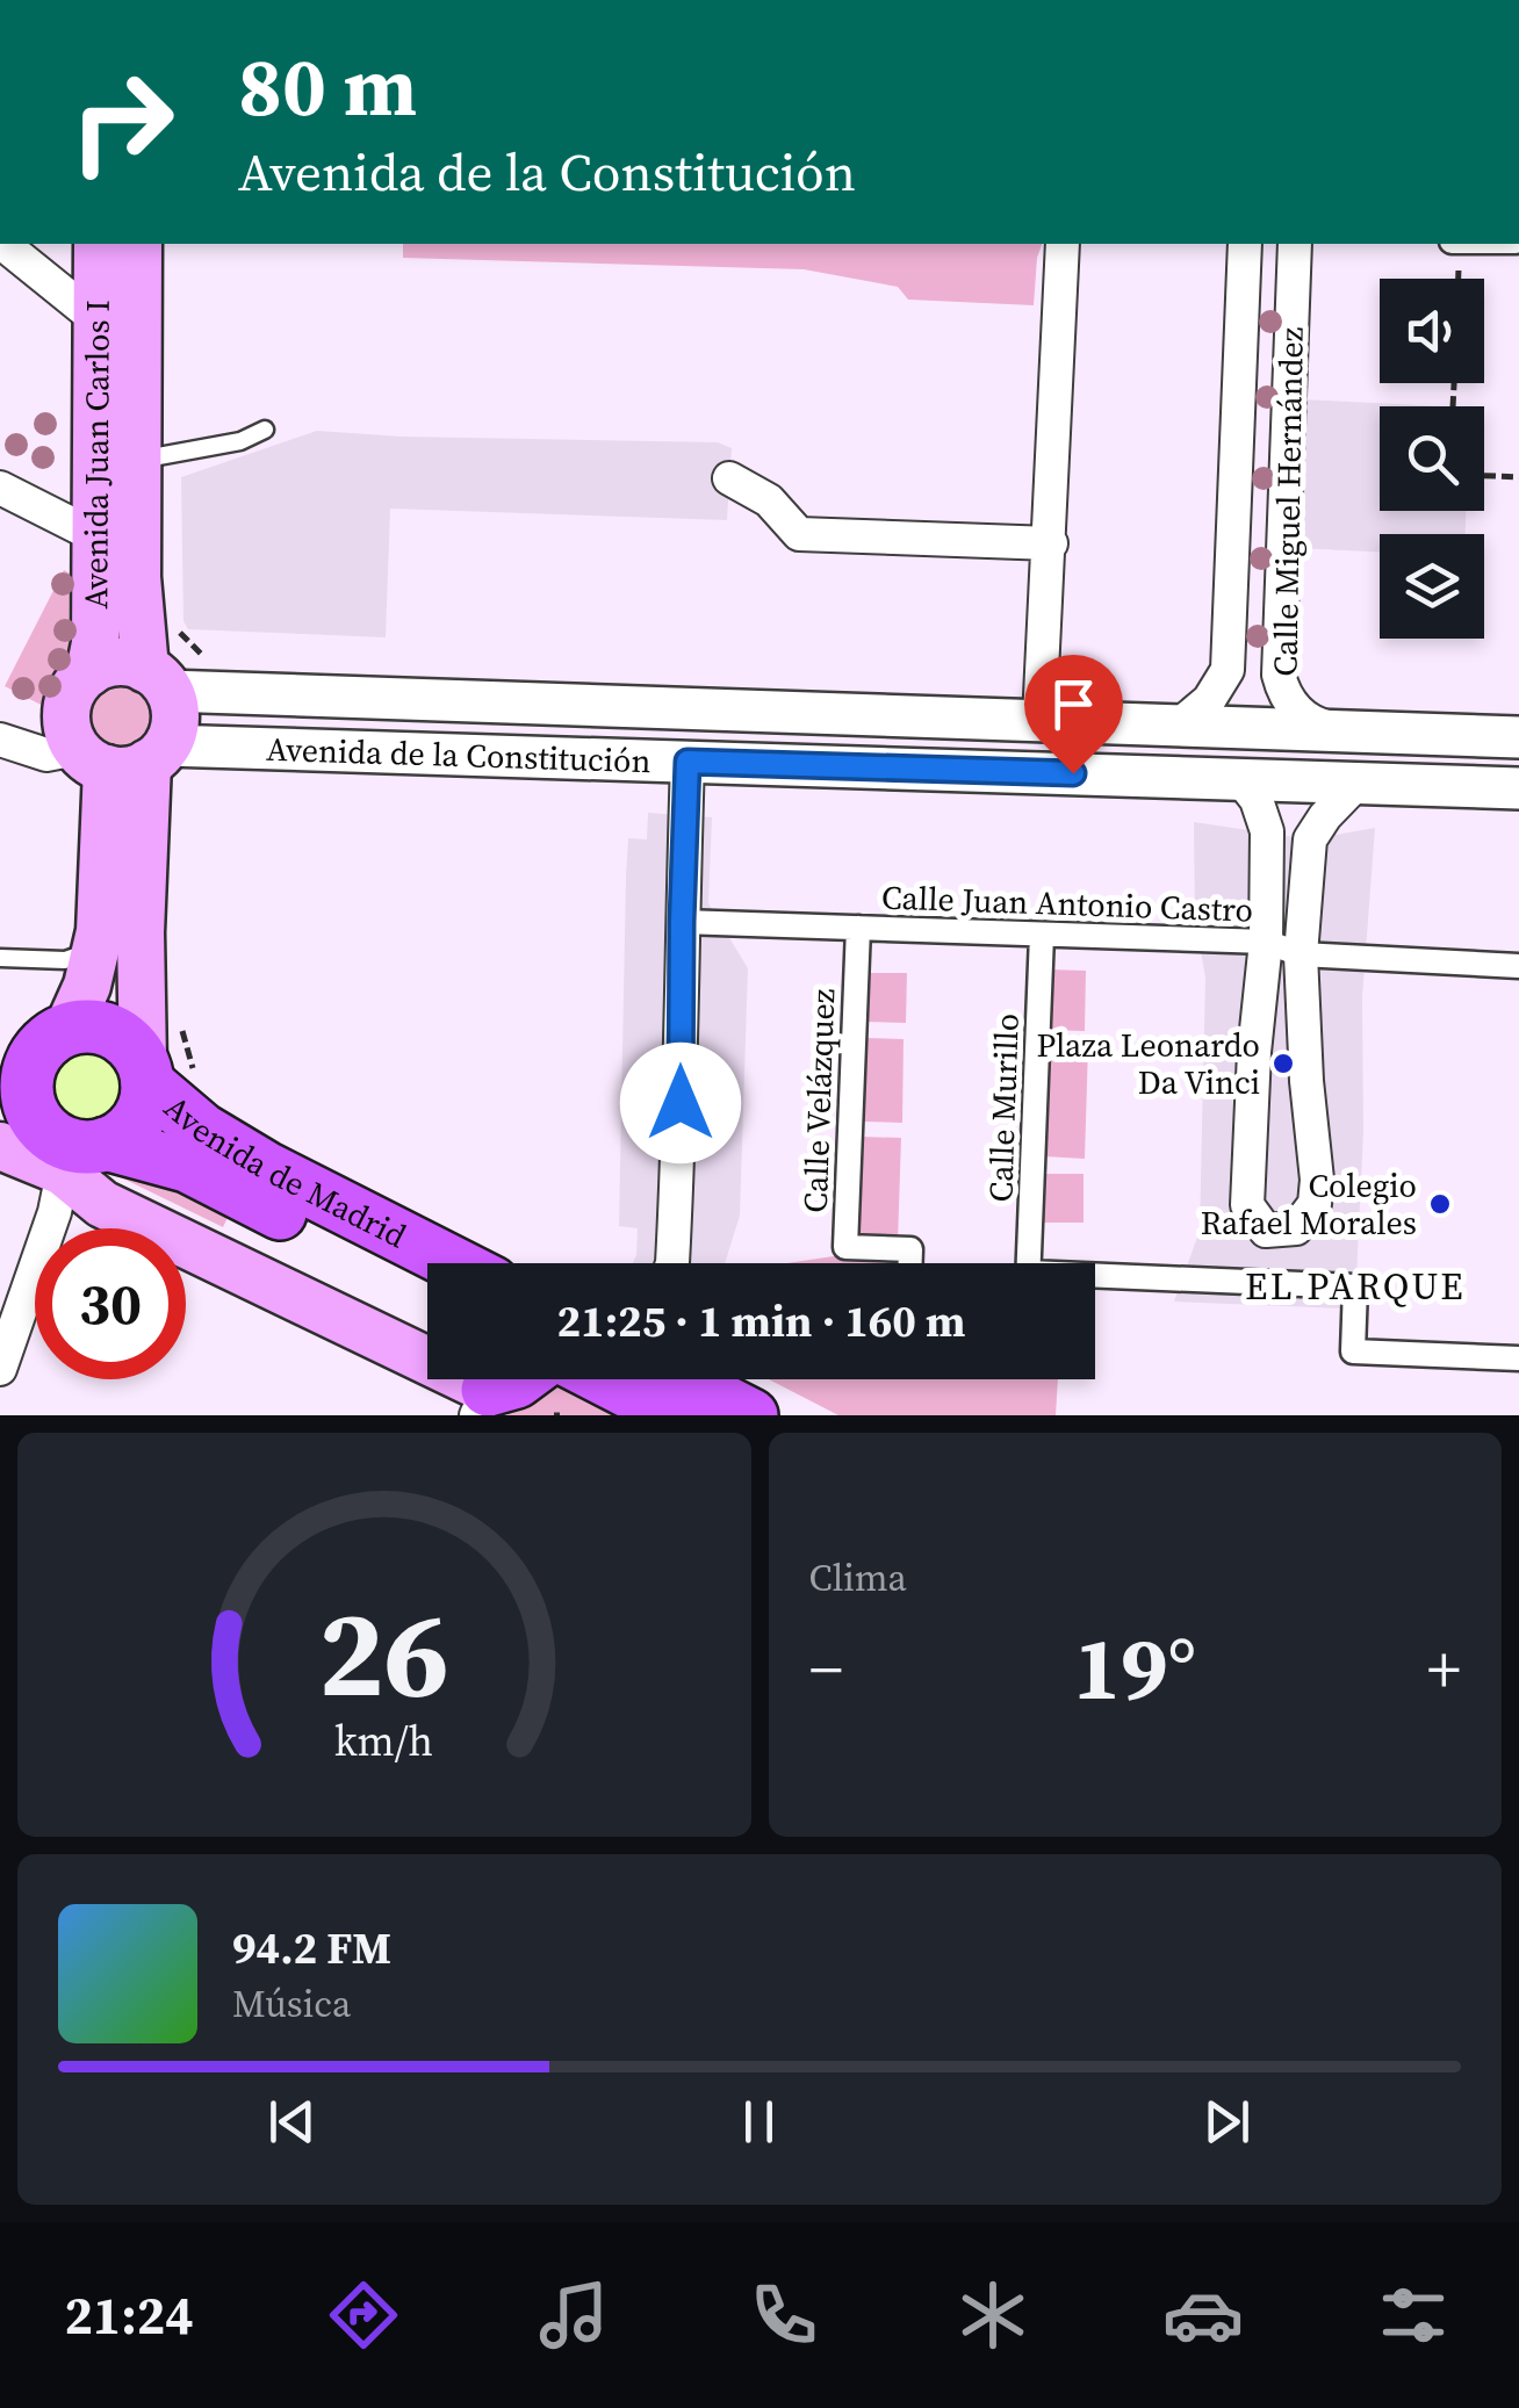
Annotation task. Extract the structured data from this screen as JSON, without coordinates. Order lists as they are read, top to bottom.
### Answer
{
  "streets": {
    "main road": ["Avenida Juan Carlos I", "Avenida de Madrid"],
    "street": [
      "Calle Miguel Hernández",
      "Avenida de la Constitución",
      "Calle Juan Antonio Castro",
      "Calle Velázquez",
      "Calle Murillo"
    ]
  },
  "crossings": [
    ["Avenida Juan Carlos I", "Avenida de la Constitución"],
    ["Avenida Juan Carlos I", "Avenida de Madrid"],
    ["Calle Miguel Hernández", "Avenida de la Constitución"],
    ["Calle Juan Antonio Castro", "Calle Velázquez"],
    ["Calle Juan Antonio Castro", "Calle Murillo"]
  ],
  "districts": ["EL PARQUE"],
  "places": ["Plaza Leonardo Da Vinci", "Colegio Rafael Morales"],
  "page": {
    "turn": ["80 m", "Avenida de la Constitución"],
    "limit": "30",
    "trip": "21:25 · 1 min · 160 m",
    "tile": "Clima",
    "heat": ["−", "19°", "+"],
    "song": ["94.2 FM", "Música"],
    "tabs": "21:24",
    "gauge": ["26", "km/h"]
  }
}
